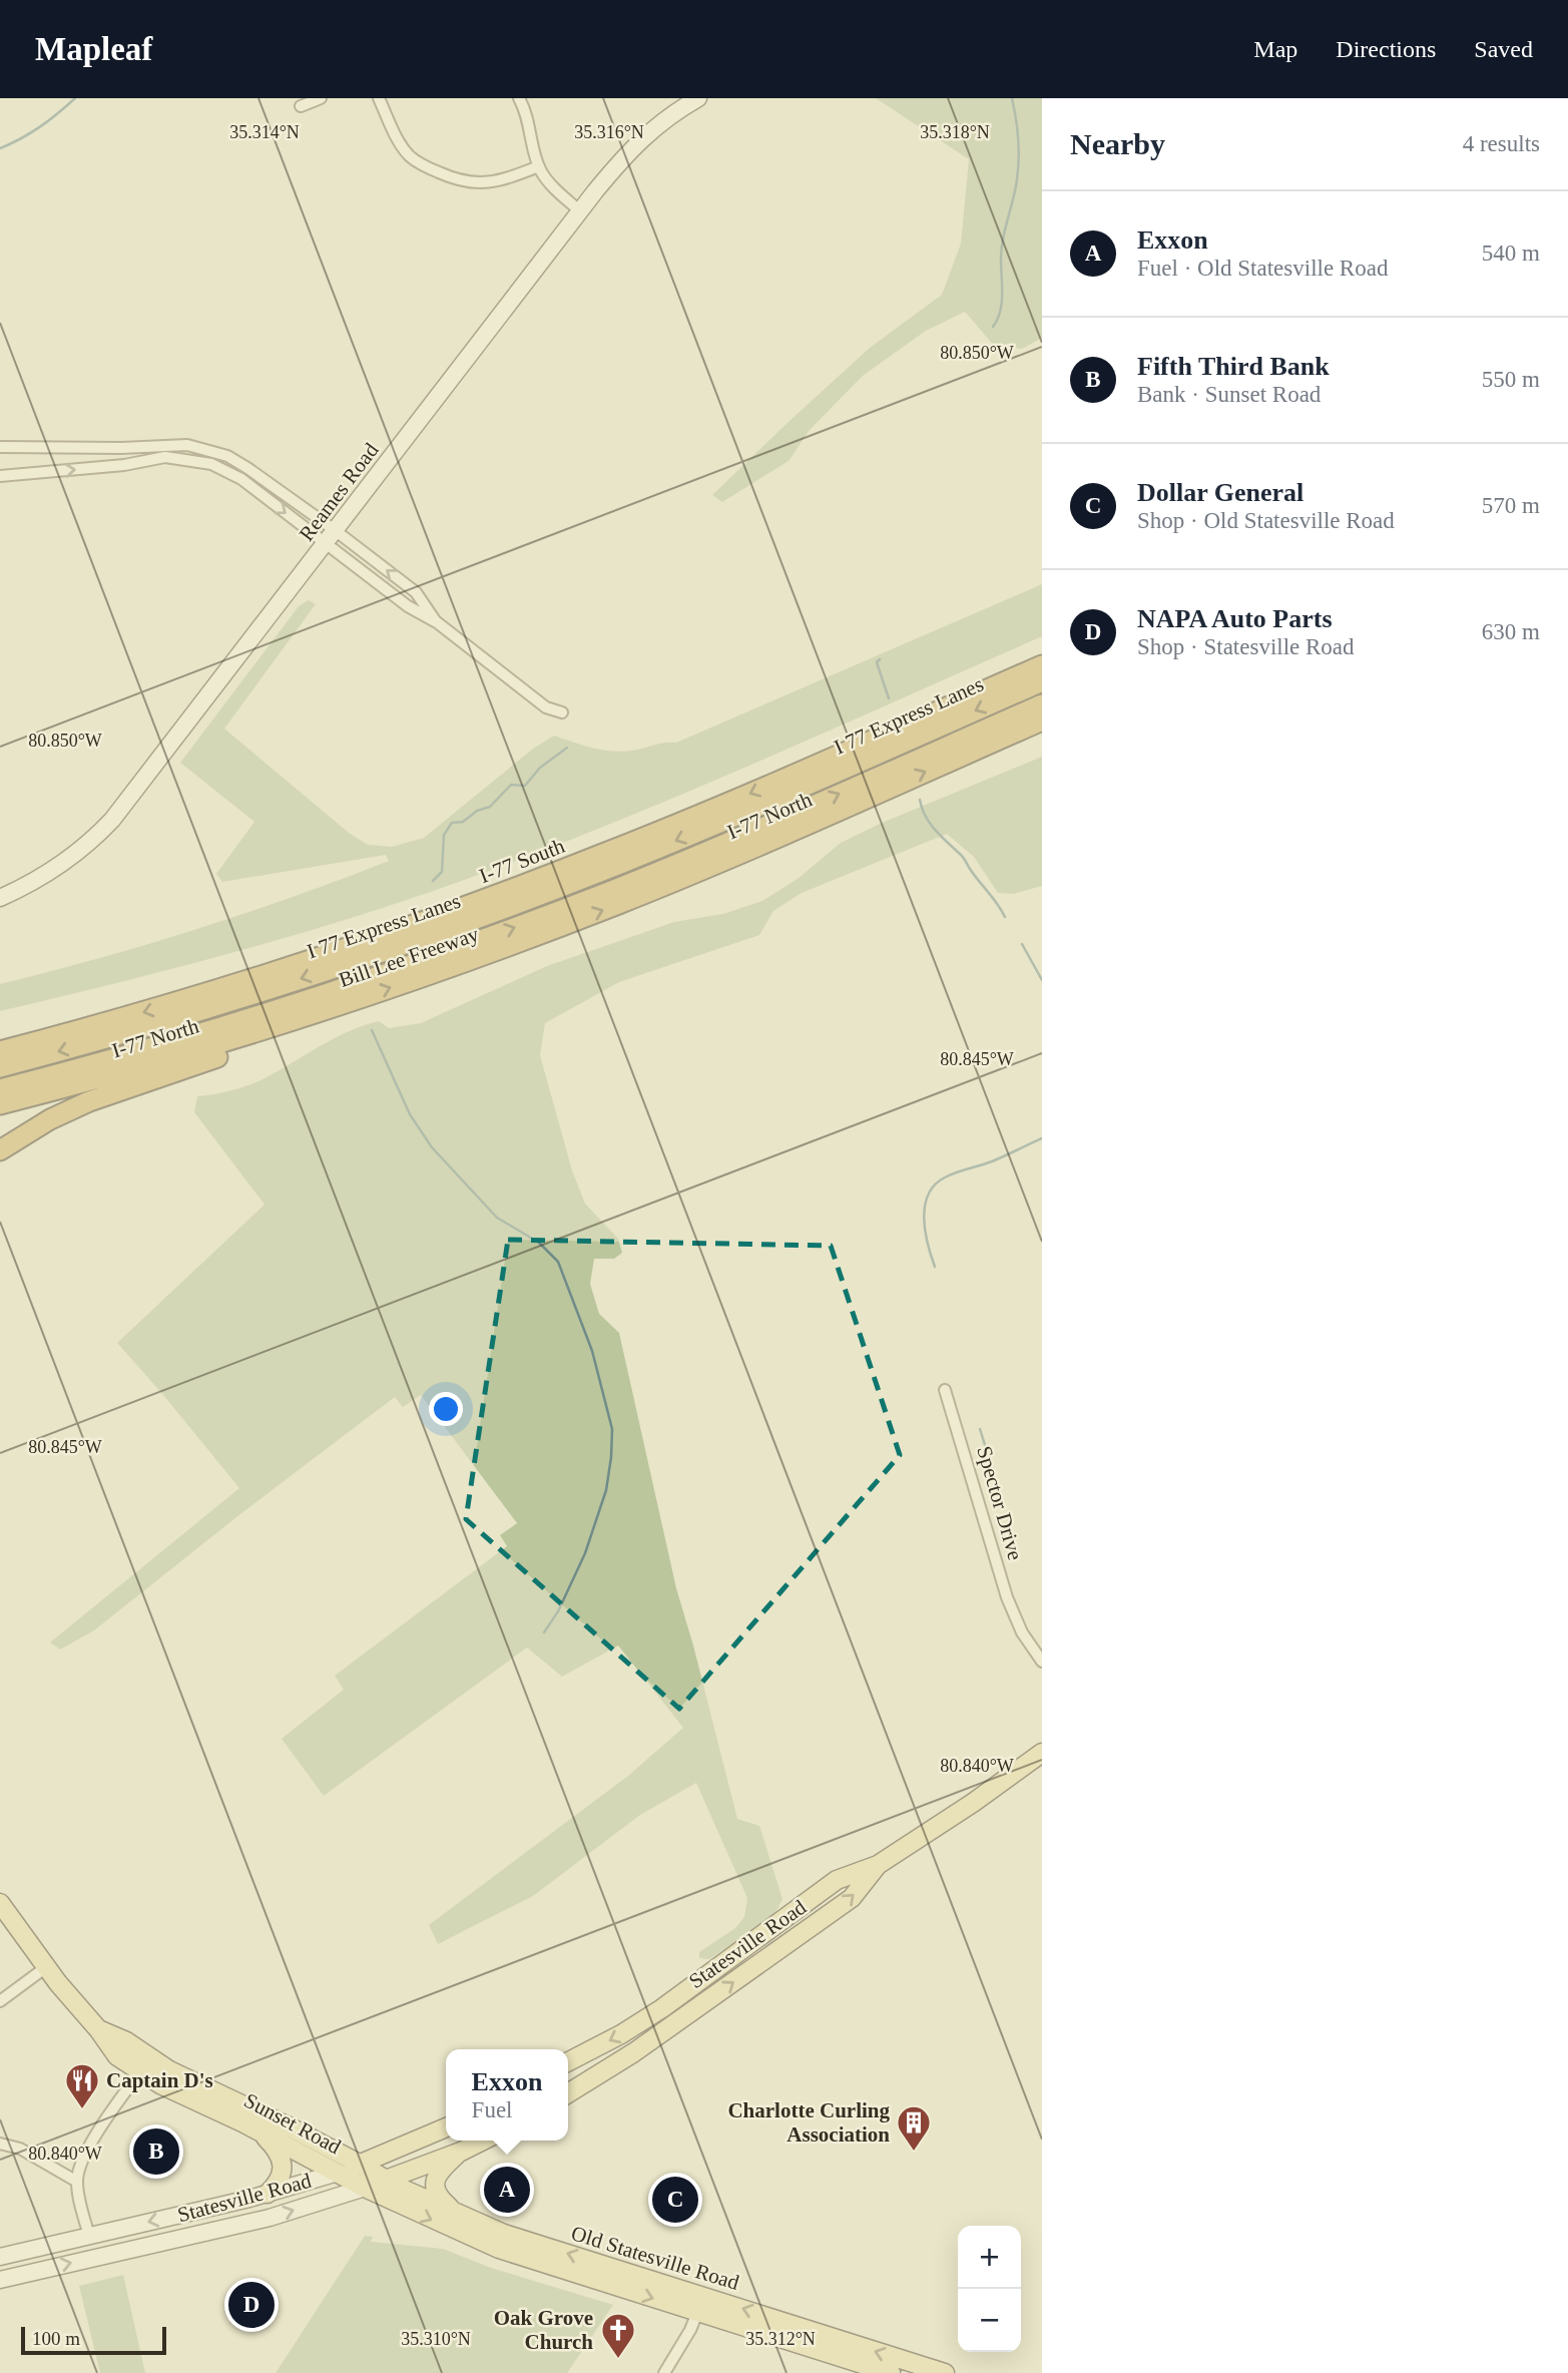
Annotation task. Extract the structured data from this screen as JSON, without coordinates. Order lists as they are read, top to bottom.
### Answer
{
  "streets": {
    "highway": [
      "I 77 Express Lanes",
      "I-77 North",
      "I-77 South",
      "Bill Lee Freeway"
    ],
    "main road": [
      "Reames Road",
      "Statesville Road",
      "Sunset Road",
      "Old Statesville Road"
    ],
    "street": ["Spector Drive"]
  },
  "crossings": [
    ["I-77 North", "Bill Lee Freeway"],
    ["Statesville Road", "Sunset Road"],
    ["Statesville Road", "Old Statesville Road"],
    ["Sunset Road", "Old Statesville Road"]
  ],
  "one_way": ["I-77 North", "I-77 South", "Bill Lee Freeway"],
  "places": {
    "restaurant": ["Captain D's"],
    "building": ["Charlotte Curling Association"],
    "church": ["Oak Grove Church"]
  },
  "scale_bar": "100 m",
  "page": {
    "header": "Mapleaf",
    "nav": ["Map", "Directions", "Saved"],
    "heading": ["Nearby", "4 results"],
    "list": [
      {
        "mark": "A",
        "name": "Exxon",
        "note": "Fuel · Old Statesville Road",
        "value": "540 m"
      },
      {
        "mark": "B",
        "name": "Fifth Third Bank",
        "note": "Bank · Sunset Road",
        "value": "550 m"
      },
      {
        "mark": "C",
        "name": "Dollar General",
        "note": "Shop · Old Statesville Road",
        "value": "570 m"
      },
      {
        "mark": "D",
        "name": "NAPA Auto Parts",
        "note": "Shop · Statesville Road",
        "value": "630 m"
      }
    ],
    "popup": ["Exxon", "Fuel"],
    "pins": [
      "B",
      "A",
      "C",
      "D"
    ],
    "map_buttons": ["+", "−"],
    "scale": "100 m"
  },
  "coordinates": [
    "35.316°N",
    "35.314°N",
    "35.318°N",
    "80.850°W",
    "80.845°W",
    "80.840°W",
    "35.310°N",
    "35.312°N"
  ]
}
